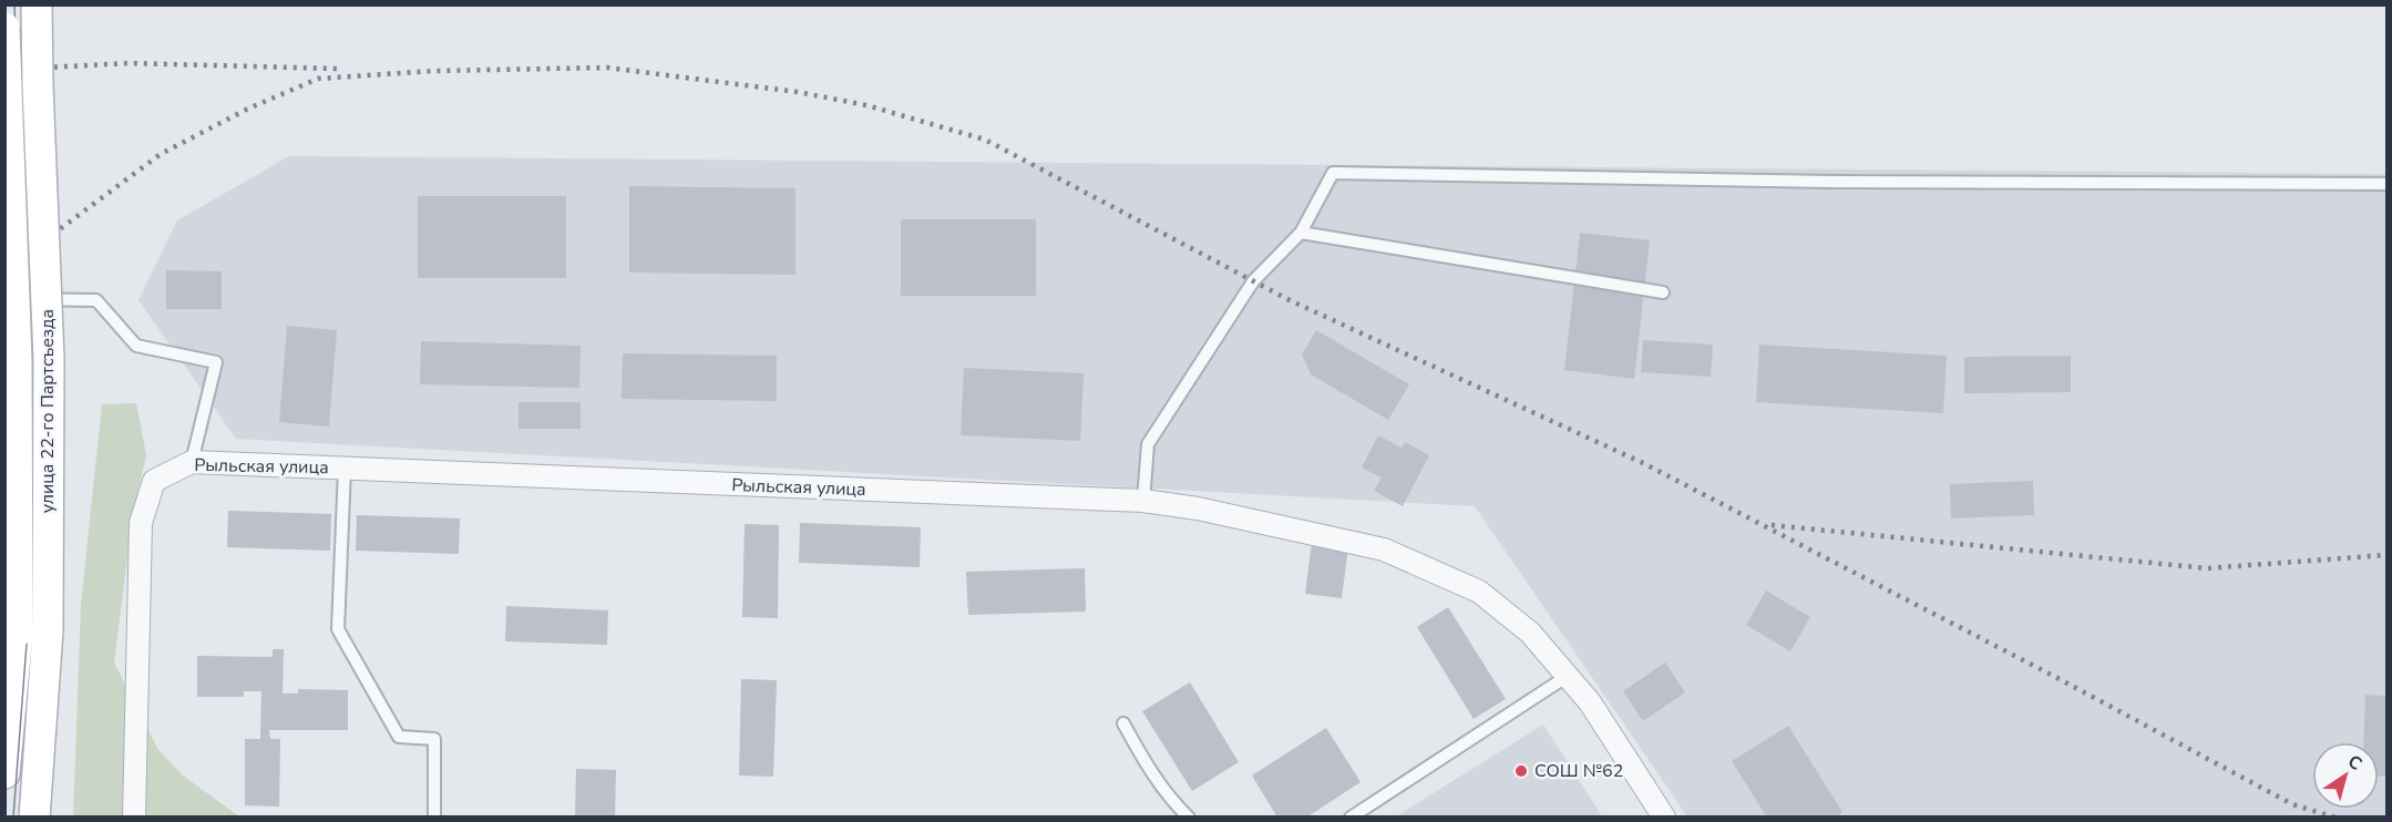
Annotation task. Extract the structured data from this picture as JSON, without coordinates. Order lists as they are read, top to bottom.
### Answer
{
  "streets": {
    "main road": ["улица 22-го Партсъезда"],
    "street": ["Рыльская улица"]
  },
  "places": ["СОШ №62"],
  "north": "top right"
}
